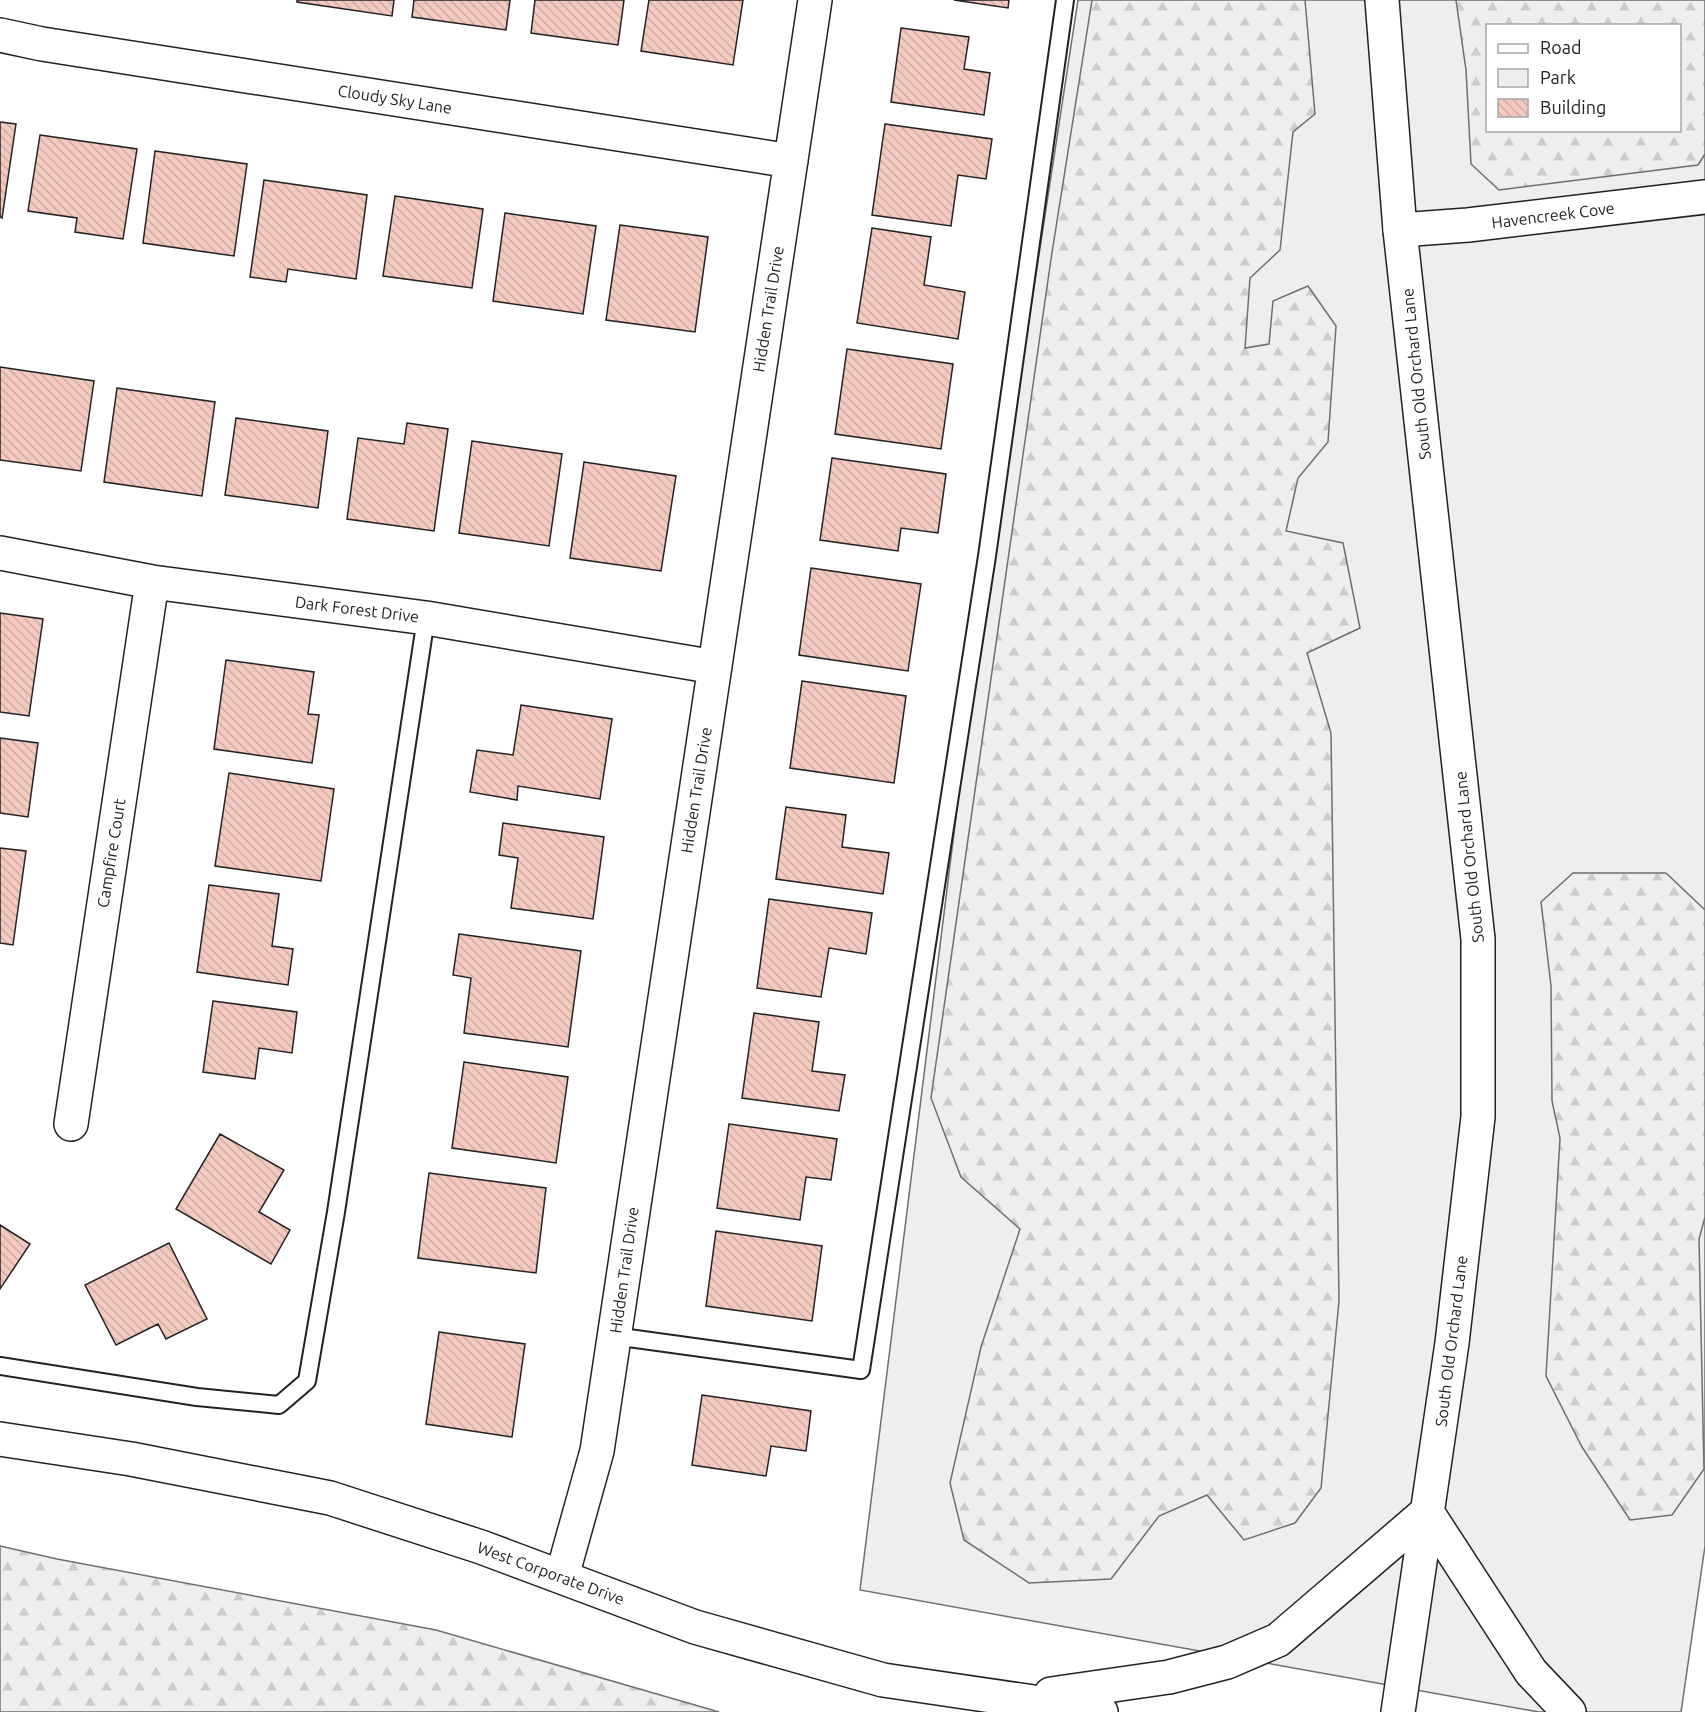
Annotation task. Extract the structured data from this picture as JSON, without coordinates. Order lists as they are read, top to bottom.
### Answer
{
  "streets": {
    "street": [
      "Cloudy Sky Lane",
      "Havencreek Cove",
      "Hidden Trail Drive",
      "South Old Orchard Lane",
      "Dark Forest Drive",
      "Campfire Court",
      "West Corporate Drive"
    ]
  },
  "crossings": [
    ["Cloudy Sky Lane", "Hidden Trail Drive"],
    ["Havencreek Cove", "South Old Orchard Lane"],
    ["Hidden Trail Drive", "Dark Forest Drive"],
    ["Hidden Trail Drive", "West Corporate Drive"],
    ["Dark Forest Drive", "Campfire Court"]
  ],
  "legend": ["Road", "Park", "Building"]
}
